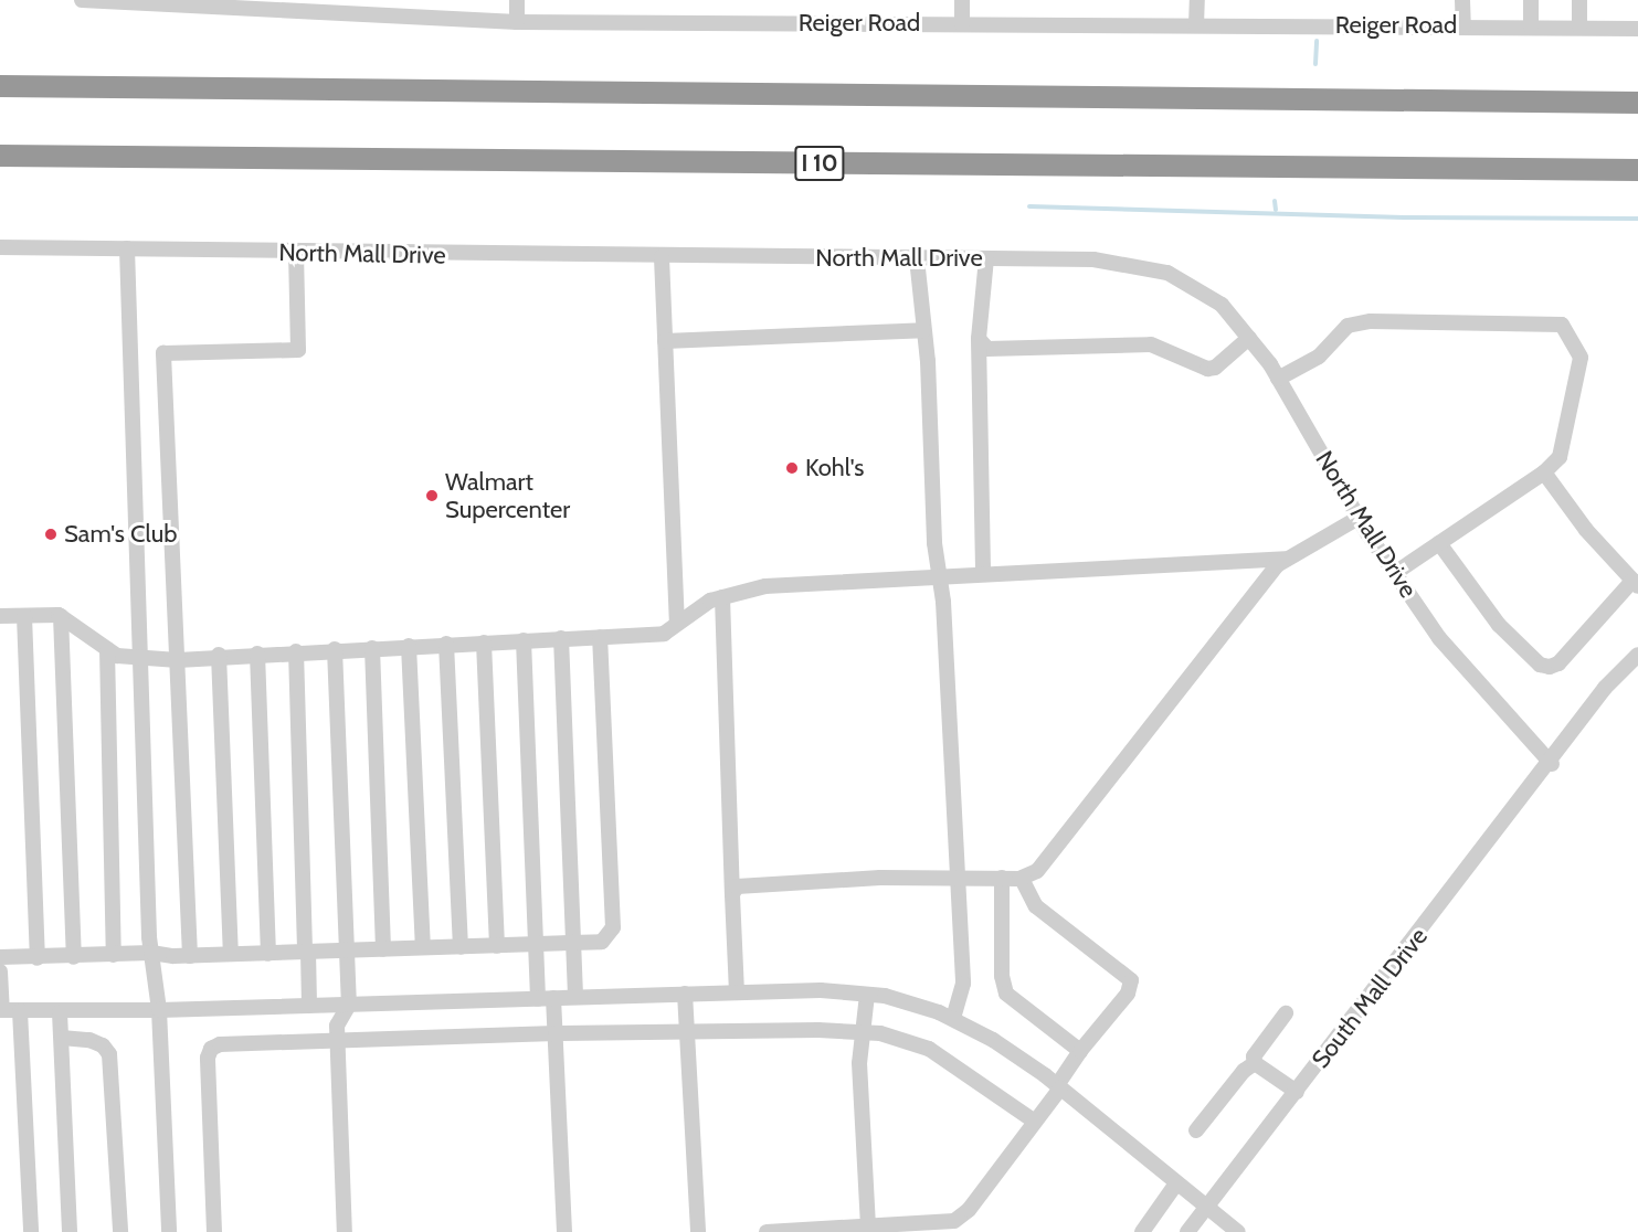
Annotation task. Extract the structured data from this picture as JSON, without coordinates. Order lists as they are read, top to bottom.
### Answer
{
  "streets": {
    "highway": ["I 10"],
    "street": ["Reiger Road", "North Mall Drive", "South Mall Drive"]
  },
  "crossings": [
    ["North Mall Drive", "South Mall Drive"]
  ],
  "places": ["Kohl's", "Walmart Supercenter", "Sam's Club"]
}
